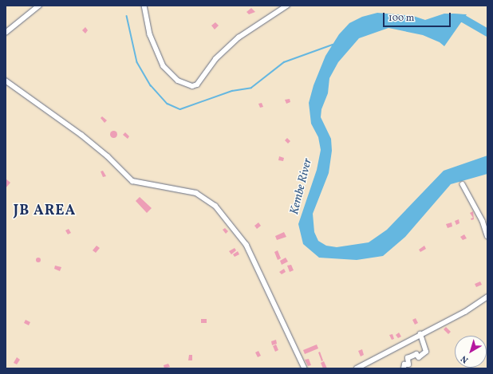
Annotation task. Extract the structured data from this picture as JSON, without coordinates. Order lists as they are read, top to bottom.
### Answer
{
  "districts": ["JB AREA"],
  "water": ["Kembe River"],
  "scale_bar": "100 m",
  "north": "bottom left"
}
